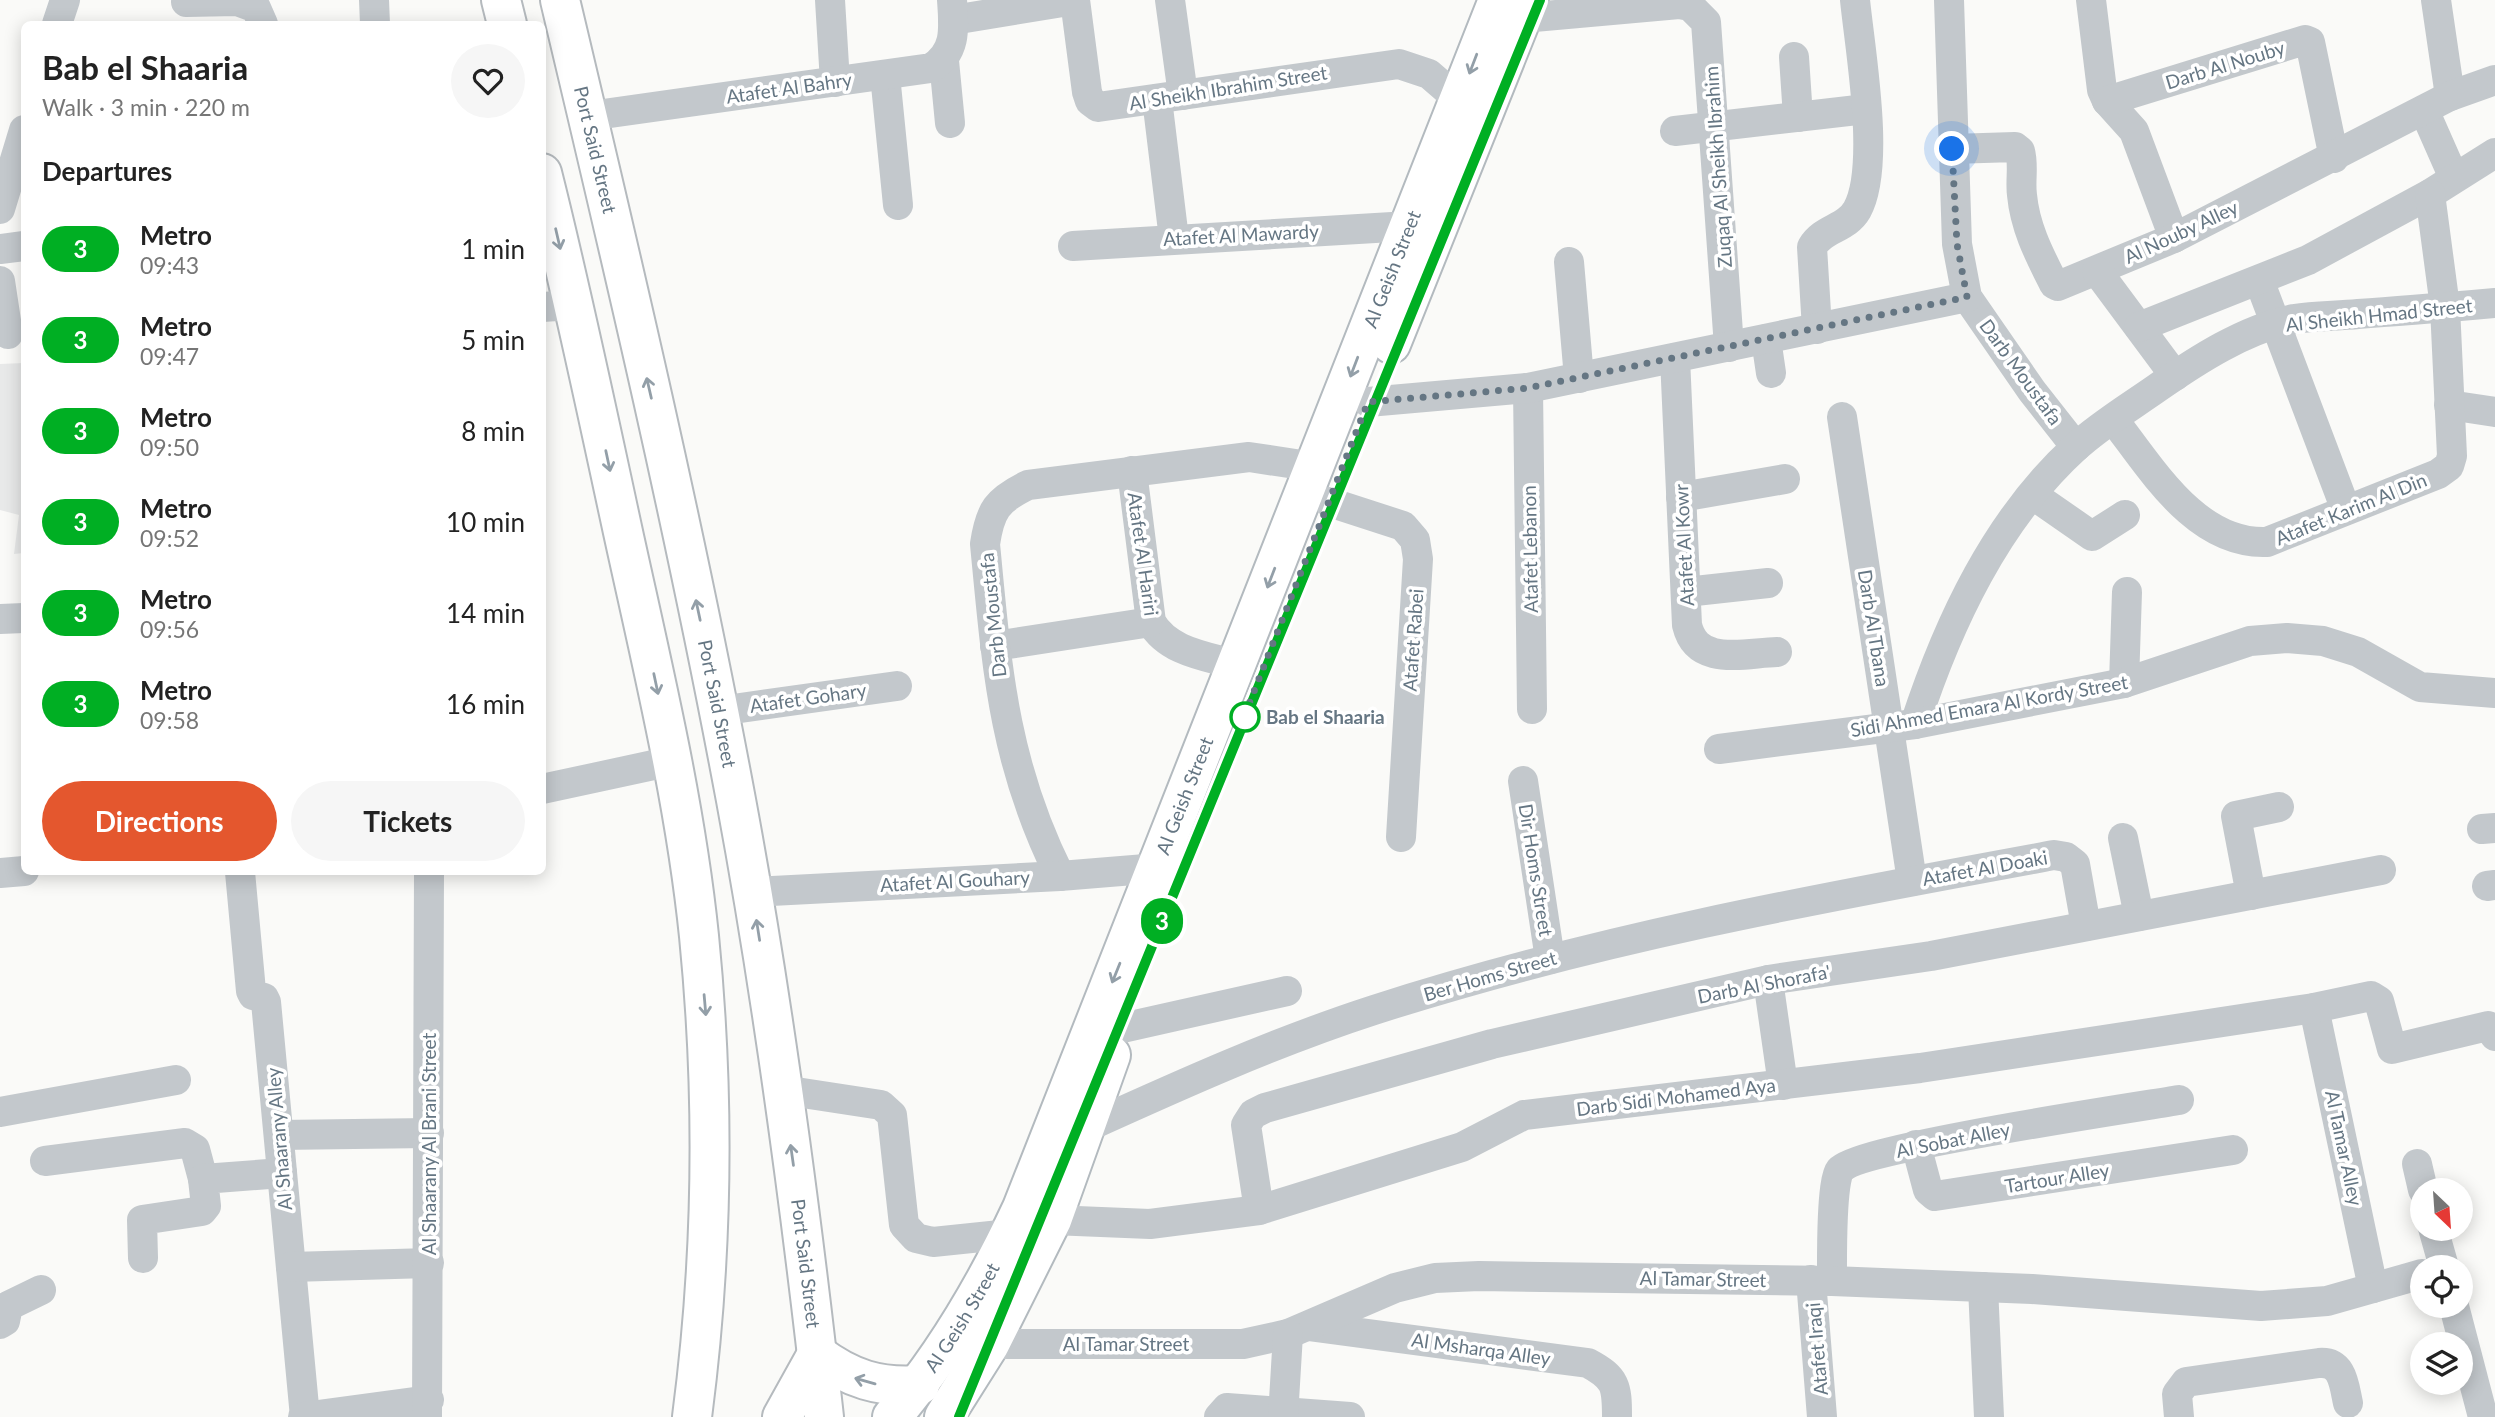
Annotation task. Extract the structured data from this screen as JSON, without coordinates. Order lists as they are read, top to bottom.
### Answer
{
  "streets": {
    "main road": ["Port Said Street", "Al Geish Street"],
    "street": [
      "Darb Al Nouby",
      "Atafet Al Bahry",
      "Al Sheikh Ibrahim Street",
      "Zuqaq Al Sheikh Ibrahim",
      "Al Nouby Alley",
      "Atafet Al Mawardy",
      "Al Sheikh Hmad Street",
      "Darb Moustafa",
      "Atafet Karim Al Din",
      "Atafet Al Kowr",
      "Atafet Lebanon",
      "Atafet Al Hariri",
      "Darb Al Tbana",
      "Atafet Rabei",
      "Atafet Gohary",
      "Sidi Ahmed Emara Al Kordy Street",
      "Atafet Al Doaki",
      "Dir Homs Street",
      "Atafet Al Gouhary",
      "Ber Homs Street",
      "Darb Al Shorafa'",
      "Darb Sidi Mohamed Aya",
      "Al Shaarany Alley",
      "Al Sobat Alley",
      "Al Shaarany Al Brani Street",
      "Al Tamar Alley",
      "Tartour Alley",
      "Al Tamar Street",
      "Al Msharqa Alley",
      "Atafet Iraqi"
    ]
  },
  "crossings": [
    ["Darb Al Nouby", "Al Nouby Alley"],
    ["Atafet Al Bahry", "Port Said Street"],
    ["Al Sheikh Ibrahim Street", "Al Geish Street"],
    ["Port Said Street", "Atafet Gohary"],
    ["Port Said Street", "Atafet Al Gouhary"],
    ["Zuqaq Al Sheikh Ibrahim", "Al Geish Street"],
    ["Al Nouby Alley", "Darb Moustafa"],
    ["Al Nouby Alley", "Atafet Karim Al Din"],
    ["Atafet Al Mawardy", "Al Geish Street"],
    ["Al Geish Street", "Darb Moustafa"],
    ["Al Geish Street", "Atafet Al Hariri"],
    ["Al Geish Street", "Atafet Rabei"],
    ["Al Geish Street", "Atafet Al Gouhary"],
    ["Al Geish Street", "Ber Homs Street"],
    ["Al Geish Street", "Darb Sidi Mohamed Aya"],
    ["Al Geish Street", "Al Tamar Street"],
    ["Al Sheikh Hmad Street", "Darb Moustafa"],
    ["Al Sheikh Hmad Street", "Atafet Karim Al Din"],
    ["Al Sheikh Hmad Street", "Darb Al Tbana"],
    ["Al Sheikh Hmad Street", "Sidi Ahmed Emara Al Kordy Street"],
    ["Darb Moustafa", "Atafet Al Hariri"],
    ["Darb Moustafa", "Atafet Al Gouhary"],
    ["Darb Al Tbana", "Sidi Ahmed Emara Al Kordy Street"],
    ["Darb Al Tbana", "Atafet Al Doaki"],
    ["Darb Al Tbana", "Ber Homs Street"],
    ["Atafet Al Doaki", "Ber Homs Street"],
    ["Atafet Al Doaki", "Darb Al Shorafa'"],
    ["Dir Homs Street", "Ber Homs Street"],
    ["Darb Al Shorafa'", "Darb Sidi Mohamed Aya"],
    ["Darb Sidi Mohamed Aya", "Al Tamar Alley"],
    ["Al Sobat Alley", "Tartour Alley"],
    ["Al Sobat Alley", "Al Tamar Street"],
    ["Al Sobat Alley", "Atafet Iraqi"],
    ["Al Tamar Alley", "Al Tamar Street"],
    ["Al Tamar Street", "Al Msharqa Alley"],
    ["Al Tamar Street", "Atafet Iraqi"]
  ],
  "places": ["Bab el Shaaria"],
  "lines": ["metro line 3"],
  "north": "bottom right",
  "page": {
    "on_map": "3",
    "heading": [
      ["Bab el Shaaria", "Walk · 3 min · 220 m"],
      "Departures"
    ],
    "list": [
      {
        "mark": "3",
        "name": "Metro",
        "note": "09:43",
        "value": "1 min"
      },
      {
        "mark": "3",
        "name": "Metro",
        "note": "09:47",
        "value": "5 min"
      },
      {
        "mark": "3",
        "name": "Metro",
        "note": "09:50",
        "value": "8 min"
      },
      {
        "mark": "3",
        "name": "Metro",
        "note": "09:52",
        "value": "10 min"
      },
      {
        "mark": "3",
        "name": "Metro",
        "note": "09:56",
        "value": "14 min"
      },
      {
        "mark": "3",
        "name": "Metro",
        "note": "09:58",
        "value": "16 min"
      }
    ],
    "buttons": ["Directions", "Tickets"]
  }
}
